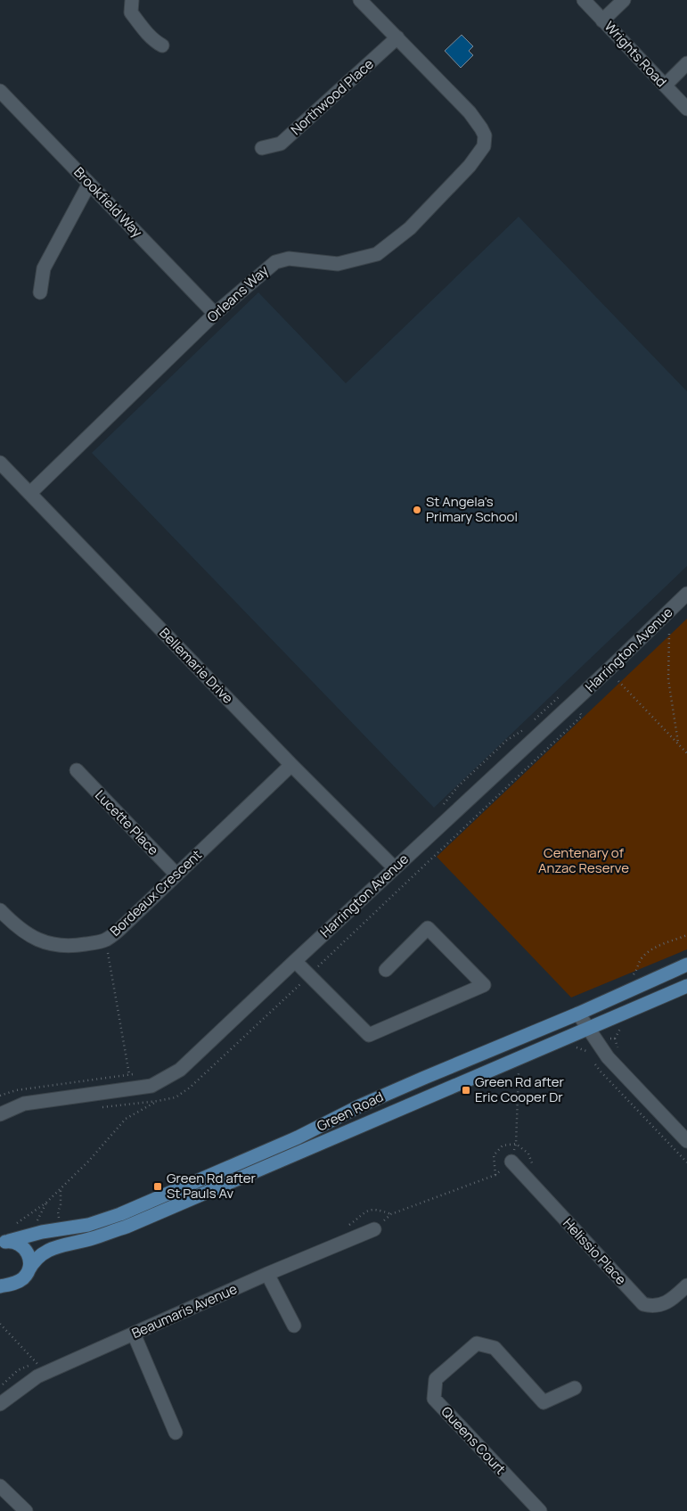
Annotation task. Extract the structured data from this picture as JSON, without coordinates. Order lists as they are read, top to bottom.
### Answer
{
  "streets": {
    "main road": ["Green Road"],
    "street": [
      "Wrights Road",
      "Northwood Place",
      "Brookfield Way",
      "Orleans Way",
      "Harrington Avenue",
      "Bellemarie Drive",
      "Lucette Place",
      "Bordeaux Crescent",
      "Helissio Place",
      "Beaumaris Avenue",
      "Queens Court"
    ]
  },
  "crossings": [
    ["Northwood Place", "Orleans Way"],
    ["Brookfield Way", "Orleans Way"],
    ["Orleans Way", "Bellemarie Drive"],
    ["Harrington Avenue", "Bellemarie Drive"],
    ["Bellemarie Drive", "Bordeaux Crescent"],
    ["Lucette Place", "Bordeaux Crescent"]
  ],
  "parks": ["Centenary of Anzac Reserve"],
  "places": {
    "other": ["St Angela's Primary School"],
    "transit": ["Green Rd after Eric Cooper Dr", "Green Rd after St Pauls Av"]
  }
}
